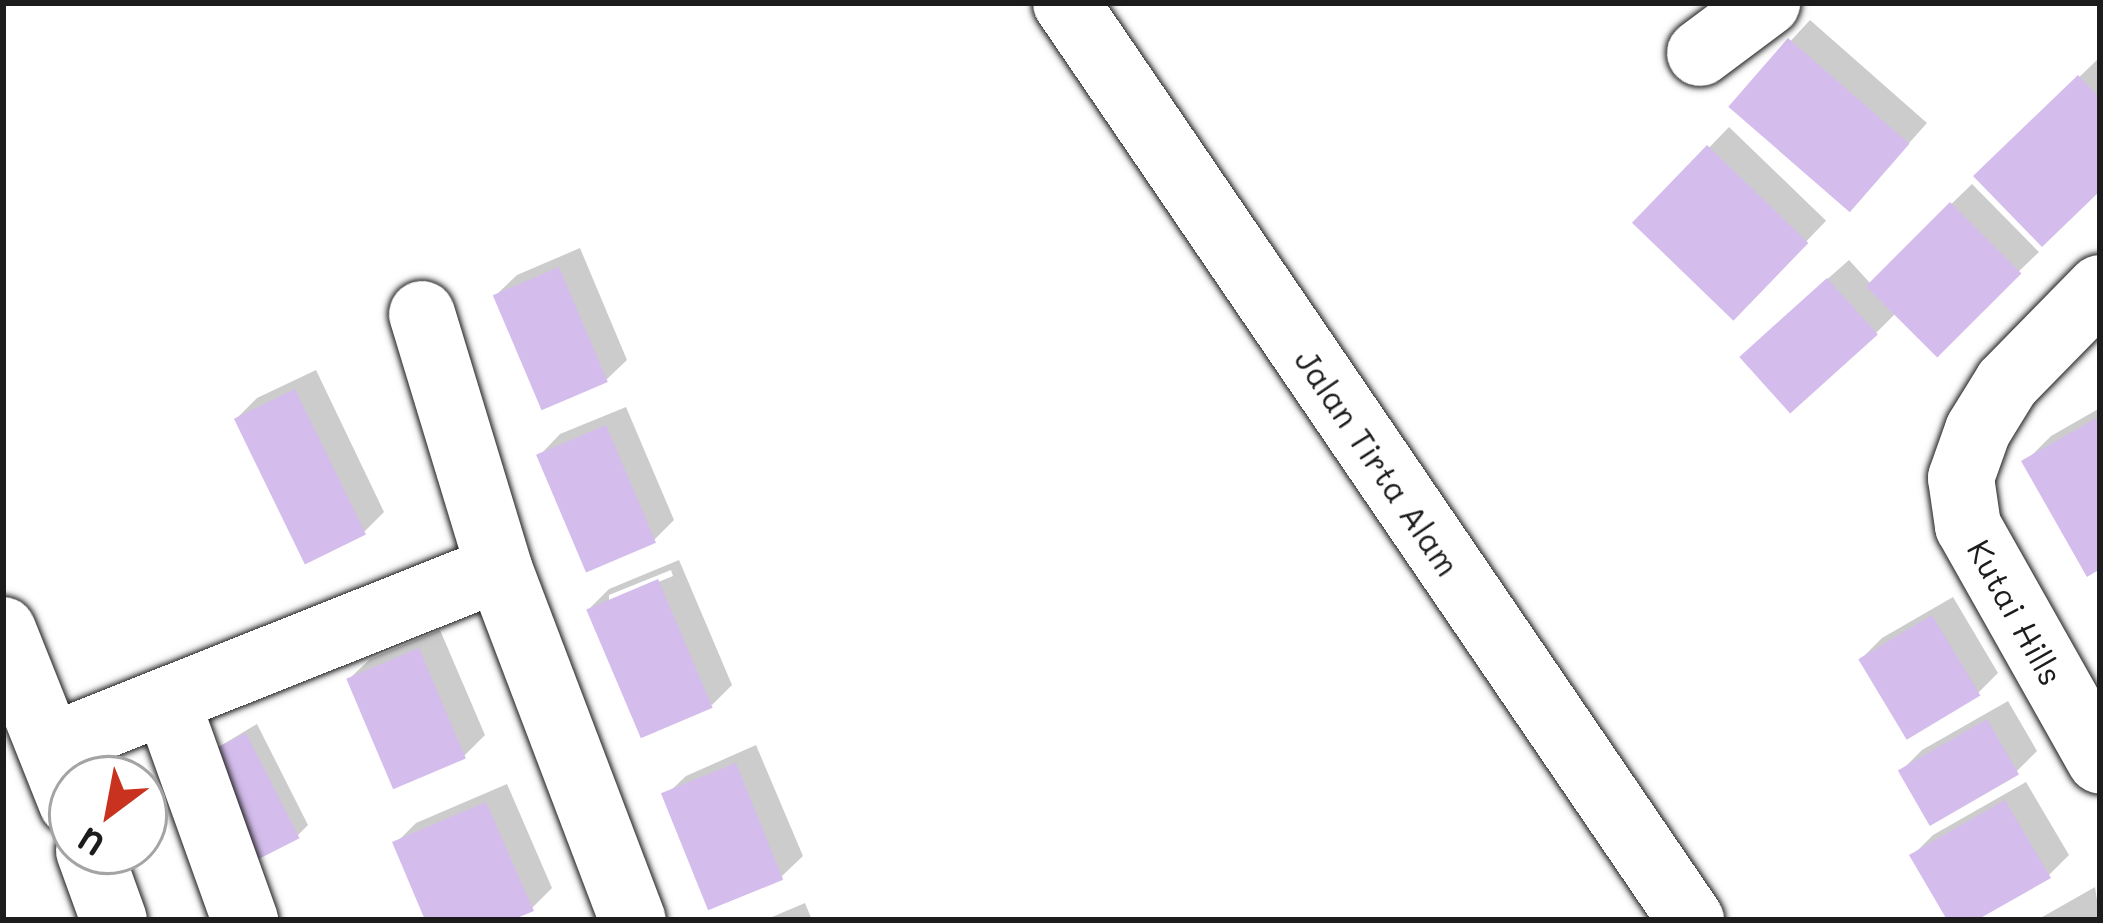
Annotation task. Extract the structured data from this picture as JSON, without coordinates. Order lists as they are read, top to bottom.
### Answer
{
  "streets": {
    "street": ["Jalan Tirta Alam", "Kutai Hills"]
  },
  "north": "bottom left"
}
